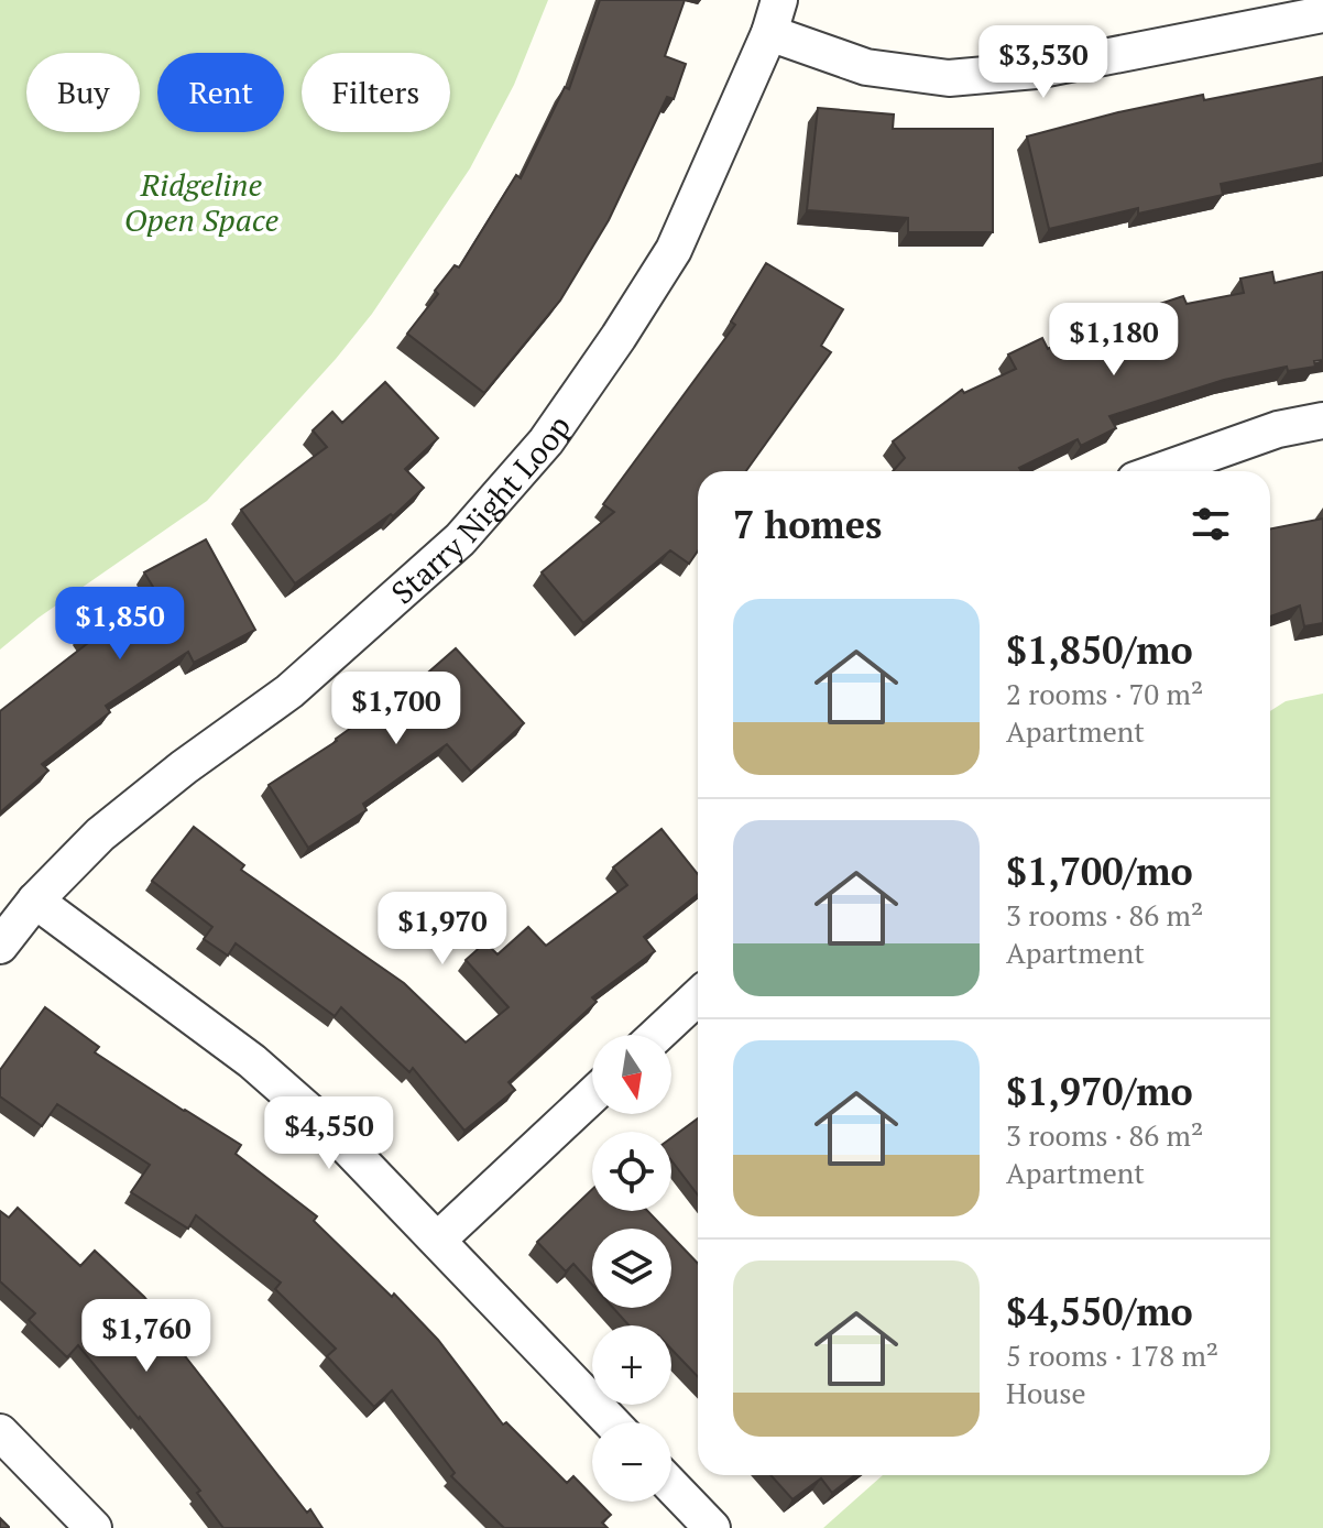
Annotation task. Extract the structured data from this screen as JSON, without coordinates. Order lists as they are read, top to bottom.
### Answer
{
  "streets": {
    "street": ["Starry Night Loop"]
  },
  "parks": ["Ridgeline Open Space"],
  "north": "bottom",
  "page": {
    "price": [
      "$3,530",
      "$1,180",
      "$1,850",
      "$1,700",
      "$1,970",
      "$4,550",
      "$1,760"
    ],
    "chip": ["Buy", "Rent", "Filters"],
    "heading": "7 homes",
    "list": [
      {
        "name": "$1,850/mo",
        "note": "2 rooms · 70 m² · Apartment"
      },
      {
        "name": "$1,700/mo",
        "note": "3 rooms · 86 m² · Apartment"
      },
      {
        "name": "$1,970/mo",
        "note": "3 rooms · 86 m² · Apartment"
      },
      {
        "name": "$4,550/mo",
        "note": "5 rooms · 178 m² · House"
      }
    ],
    "map_buttons": ["+", "−"]
  }
}
